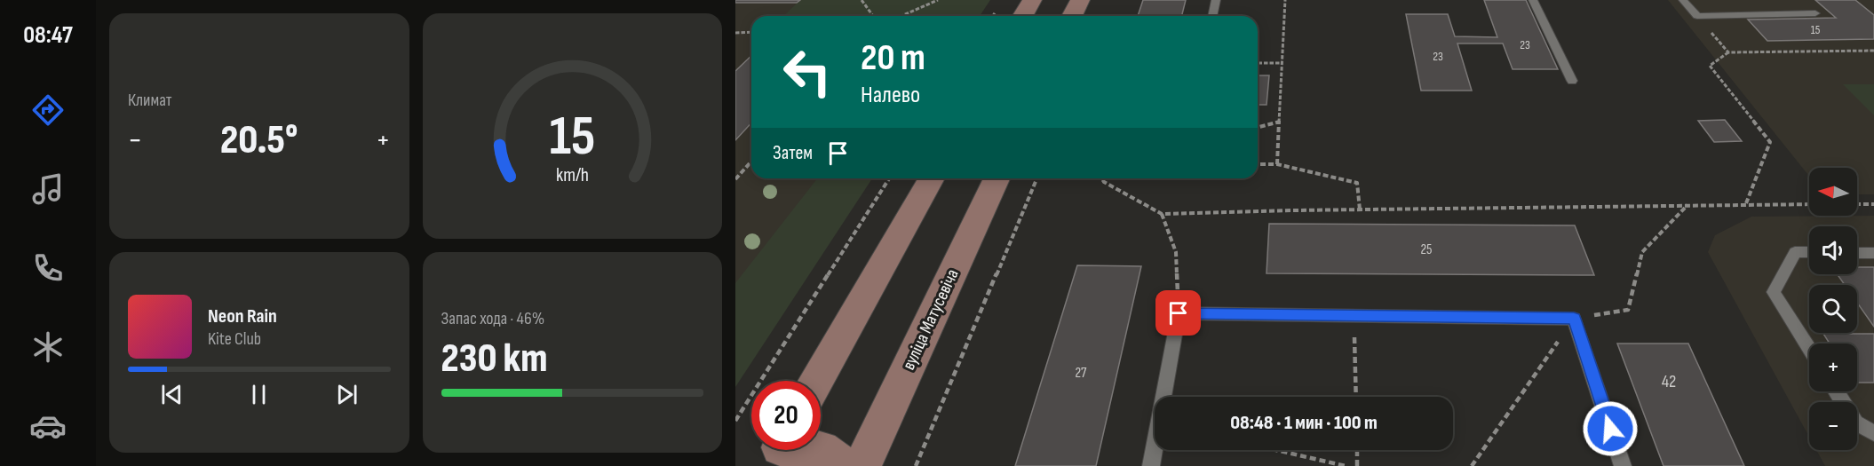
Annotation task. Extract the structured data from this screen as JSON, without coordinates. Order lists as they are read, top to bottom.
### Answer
{
  "streets": {
    "main road": ["вуліца Матусевіча"]
  },
  "house_numbers": [
    "15",
    "23",
    "23",
    "25",
    "27",
    "42"
  ],
  "north": "left",
  "page": {
    "tabs": "08:47",
    "tile": [
      "Климат",
      ["Запас хода · 46%", "230 km"]
    ],
    "turn": ["20 m", "Налево"],
    "heat": ["−", "20.5°", "+"],
    "then": "Затем",
    "map_buttons": ["+", "−"],
    "song": ["Neon Rain", "Kite Club"],
    "limit": "20",
    "trip": "08:48 · 1 мин · 100 m",
    "gauge": ["15", "km/h"]
  }
}
